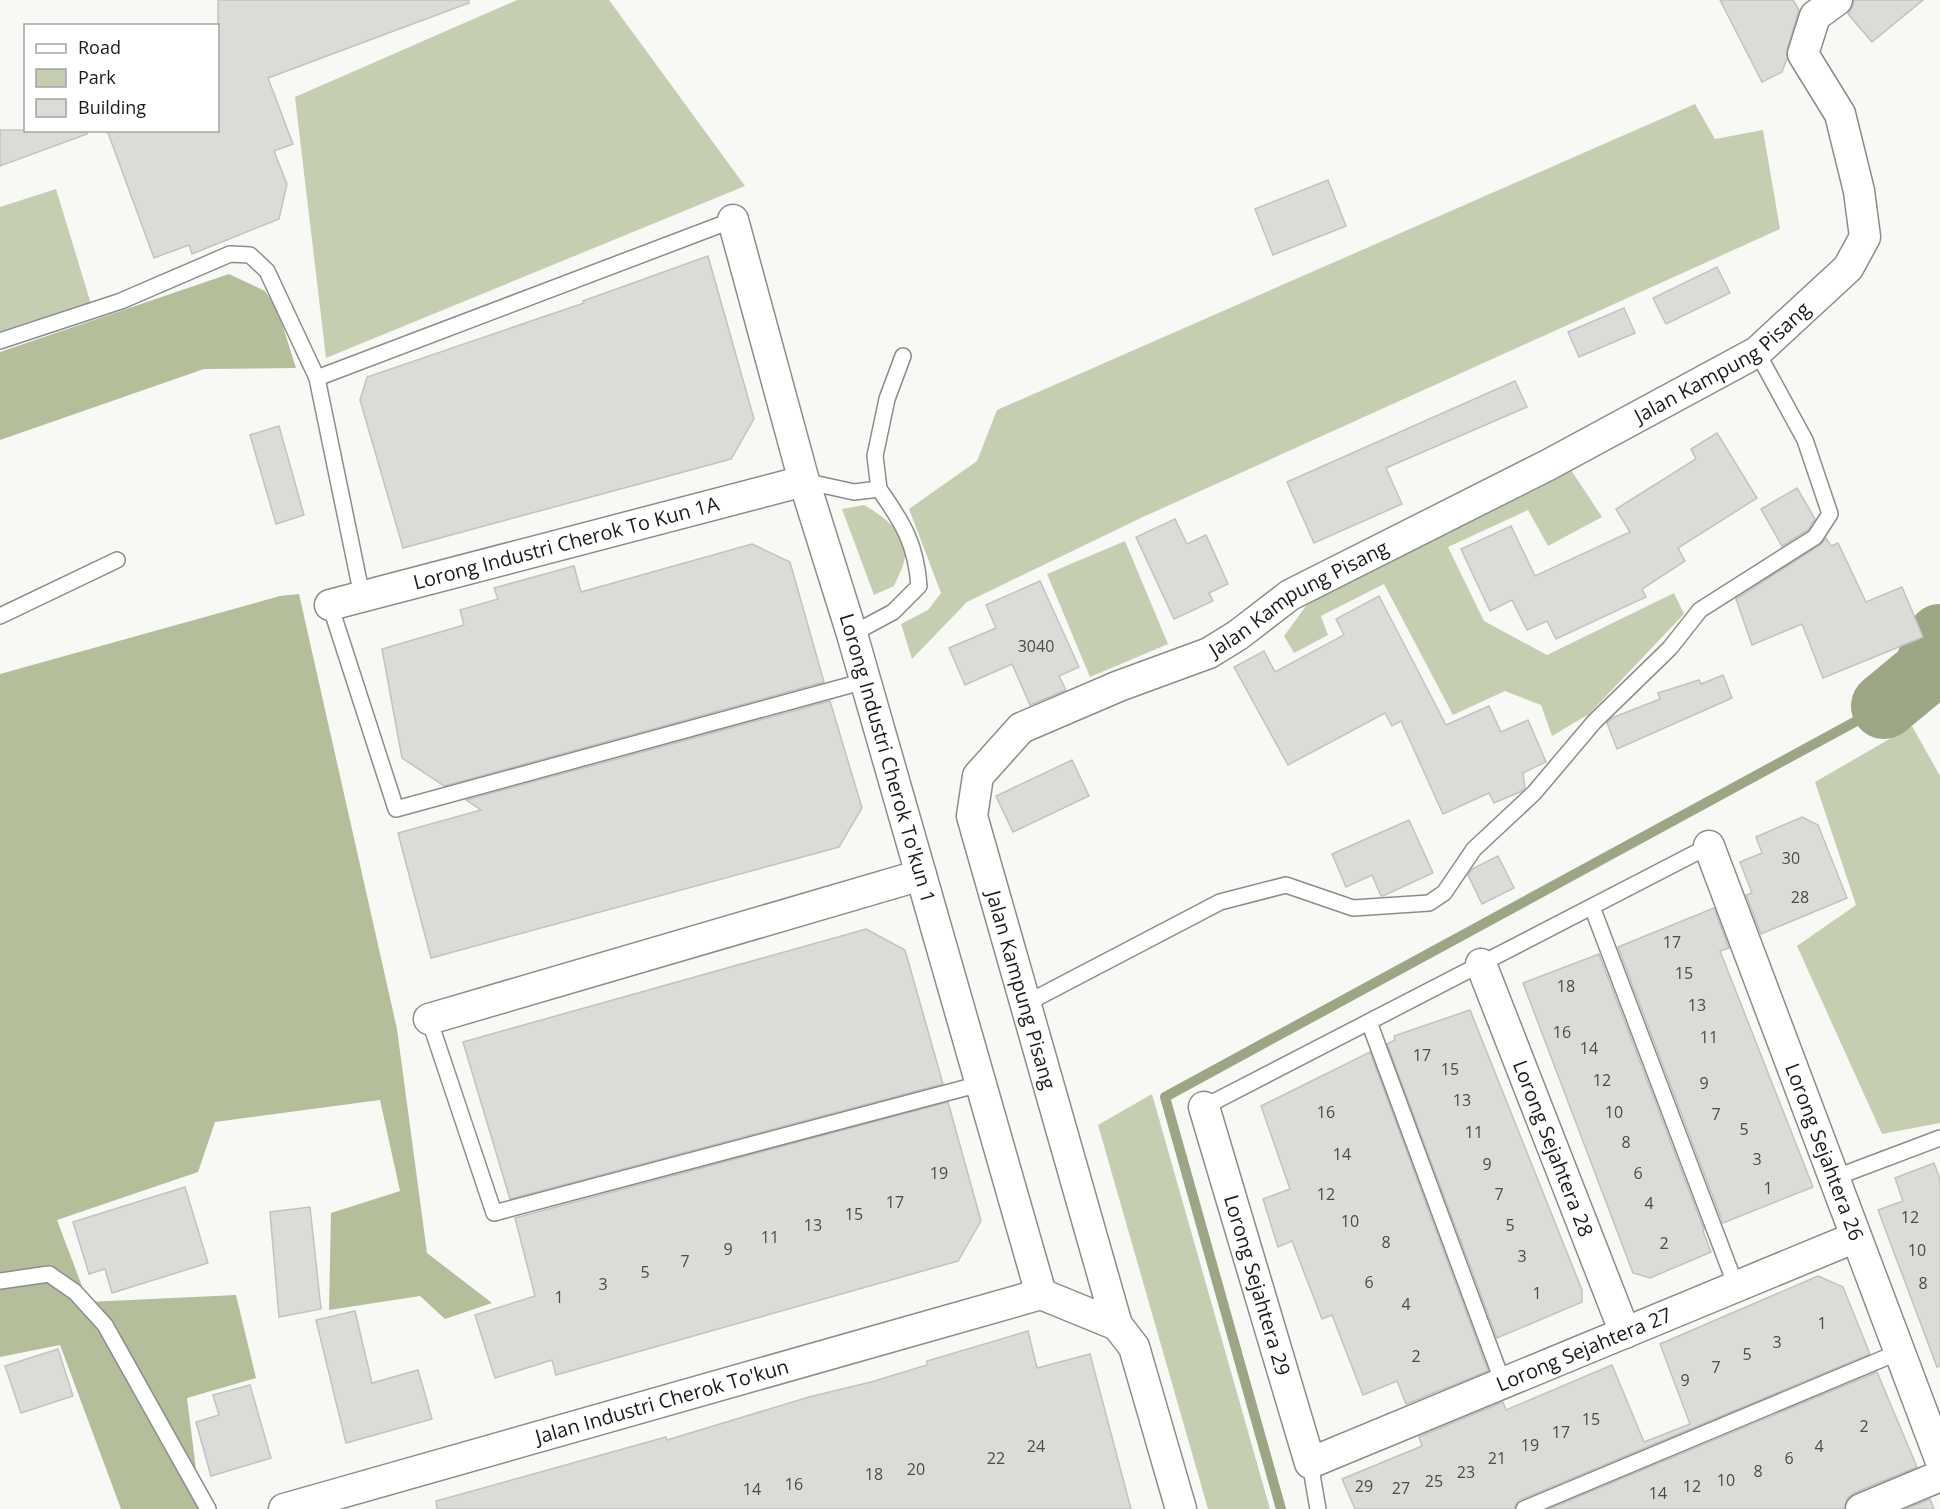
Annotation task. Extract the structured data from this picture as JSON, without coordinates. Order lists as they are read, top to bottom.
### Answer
{
  "streets": {
    "street": [
      "Jalan Kampung Pisang",
      "Lorong Industri Cherok To Kun 1A",
      "Lorong Industri Cherok To'kun 1",
      "Lorong Sejahtera 28",
      "Lorong Sejahtera 26",
      "Lorong Sejahtera 29",
      "Lorong Sejahtera 27",
      "Jalan Industri Cherok To'kun"
    ]
  },
  "crossings": [
    ["Lorong Industri Cherok To Kun 1A", "Lorong Industri Cherok To'kun 1"],
    ["Lorong Industri Cherok To'kun 1", "Jalan Industri Cherok To'kun"],
    ["Lorong Sejahtera 28", "Lorong Sejahtera 27"],
    ["Lorong Sejahtera 26", "Lorong Sejahtera 27"],
    ["Lorong Sejahtera 29", "Lorong Sejahtera 27"]
  ],
  "house_numbers": [
    "3040",
    "30",
    "28",
    "17",
    "15",
    "18",
    "13",
    "16",
    "11",
    "14",
    "17",
    "15",
    "12",
    "9",
    "13",
    "16",
    "10",
    "7",
    "5",
    "11",
    "8",
    "14",
    "3",
    "9",
    "19",
    "6",
    "1",
    "12",
    "7",
    "17",
    "4",
    "15",
    "12",
    "10",
    "13",
    "5",
    "11",
    "8",
    "2",
    "9",
    "10",
    "3",
    "7",
    "5",
    "6",
    "8",
    "3",
    "1",
    "1",
    "4",
    "1",
    "3",
    "5",
    "2",
    "7",
    "9",
    "15",
    "2",
    "17",
    "19",
    "24",
    "4",
    "22",
    "21",
    "6",
    "20",
    "8",
    "23",
    "18",
    "10",
    "25",
    "16",
    "29",
    "12",
    "27",
    "14",
    "14"
  ],
  "legend": ["Road", "Park", "Building"]
}
